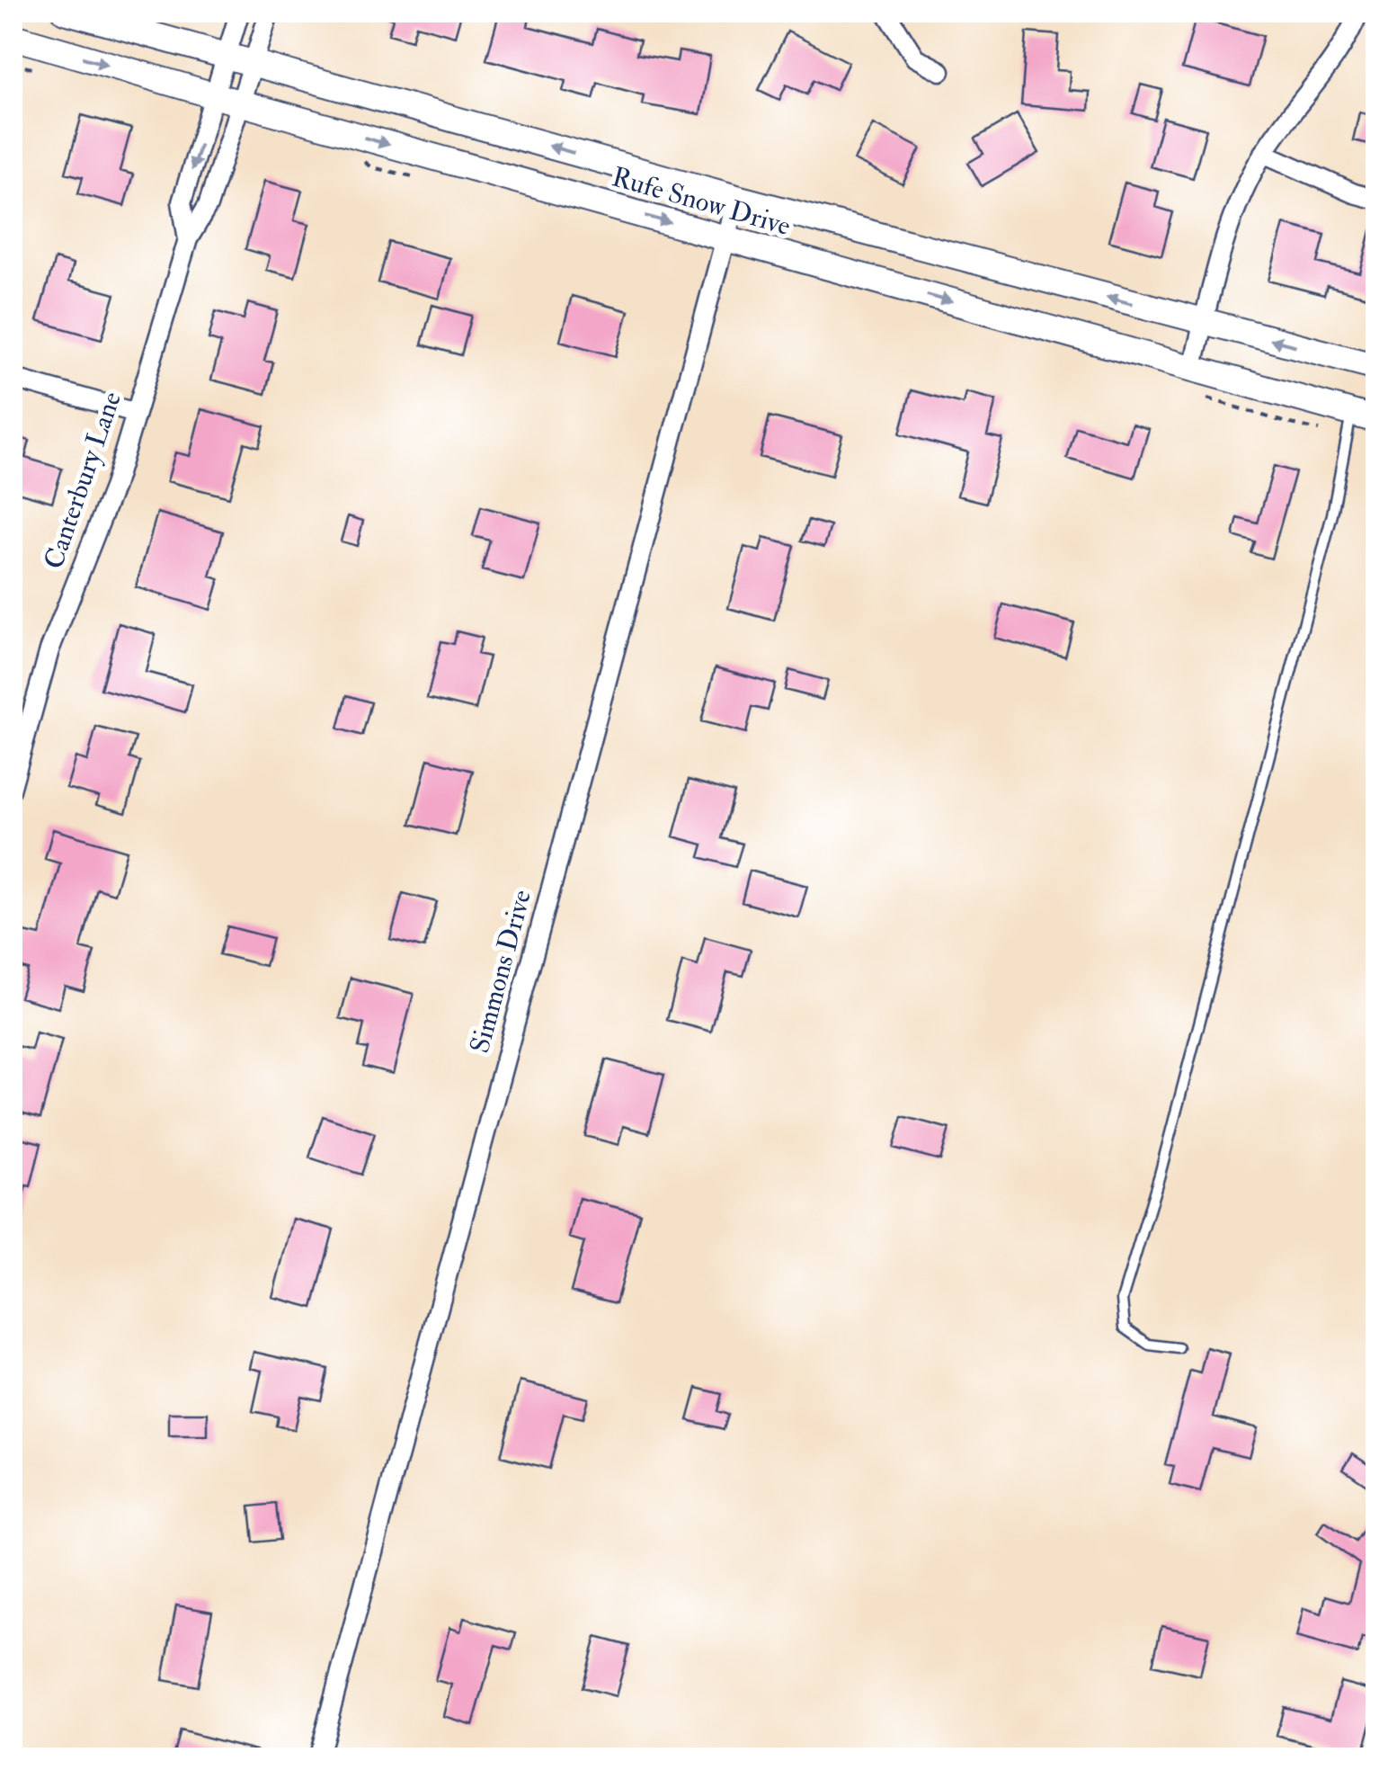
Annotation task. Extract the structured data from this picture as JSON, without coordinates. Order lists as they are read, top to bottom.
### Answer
{
  "streets": {
    "main road": ["Rufe Snow Drive"],
    "street": ["Canterbury Lane", "Simmons Drive"]
  },
  "crossings": [
    ["Rufe Snow Drive", "Canterbury Lane"],
    ["Rufe Snow Drive", "Simmons Drive"]
  ]
}
